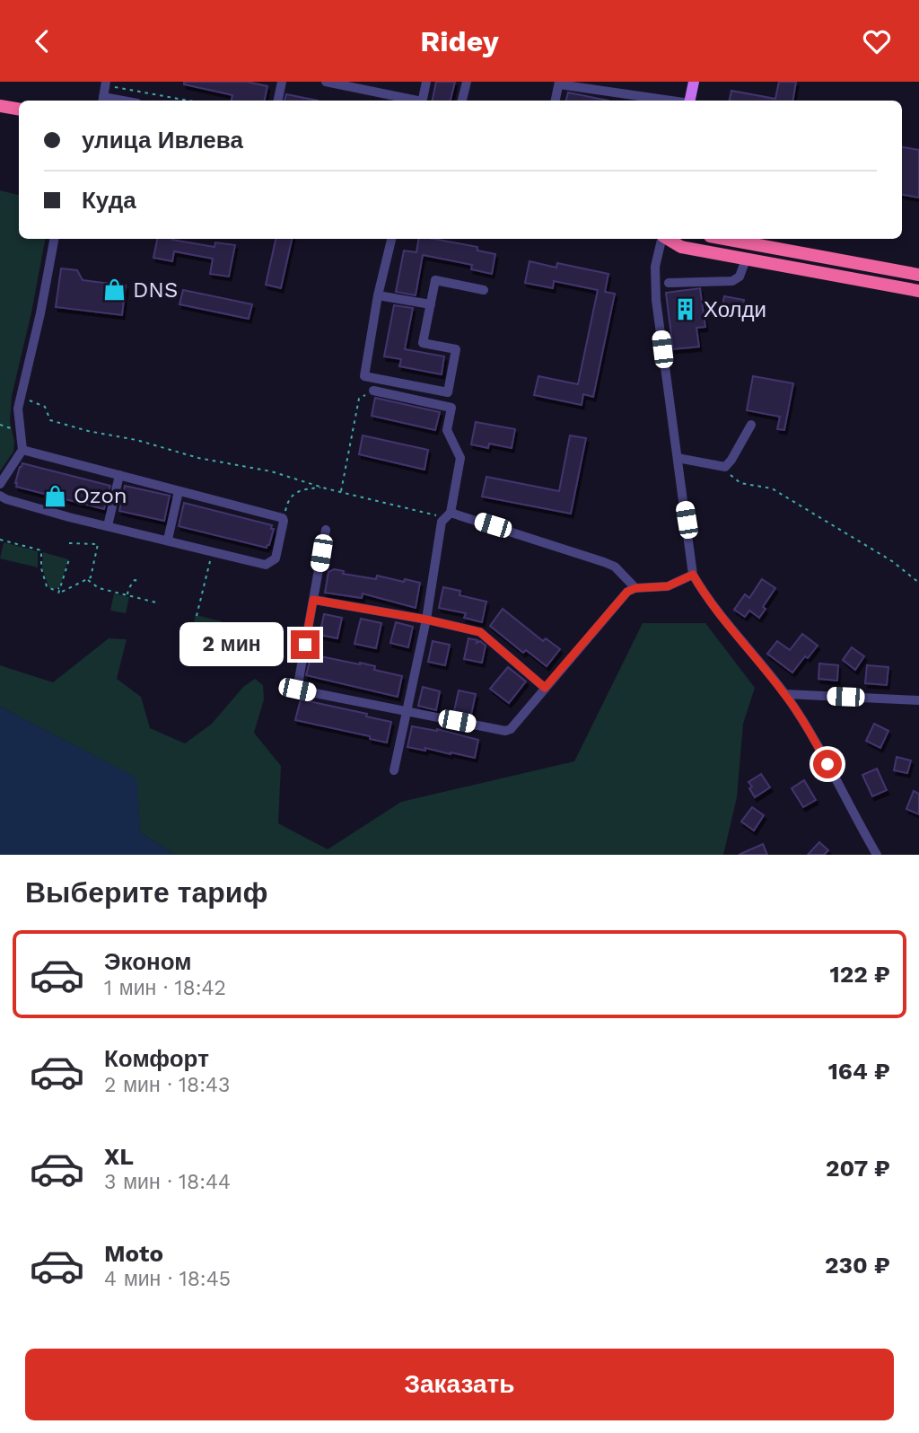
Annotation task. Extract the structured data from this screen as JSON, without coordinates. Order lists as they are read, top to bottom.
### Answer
{
  "places": {
    "shop": ["DNS", "Ozon"],
    "building": ["Холди"]
  },
  "page": {
    "header": "Ridey",
    "banner": ["улица Ивлева", "Куда"],
    "bubble": "2 мин",
    "heading": "Выберите тариф",
    "list": [
      {
        "name": "Эконом",
        "note": "1 мин · 18:42",
        "value": "122 ₽"
      },
      {
        "name": "Комфорт",
        "note": "2 мин · 18:43",
        "value": "164 ₽"
      },
      {
        "name": "XL",
        "note": "3 мин · 18:44",
        "value": "207 ₽"
      },
      {
        "name": "Moto",
        "note": "4 мин · 18:45",
        "value": "230 ₽"
      }
    ],
    "buttons": "Заказать"
  }
}
